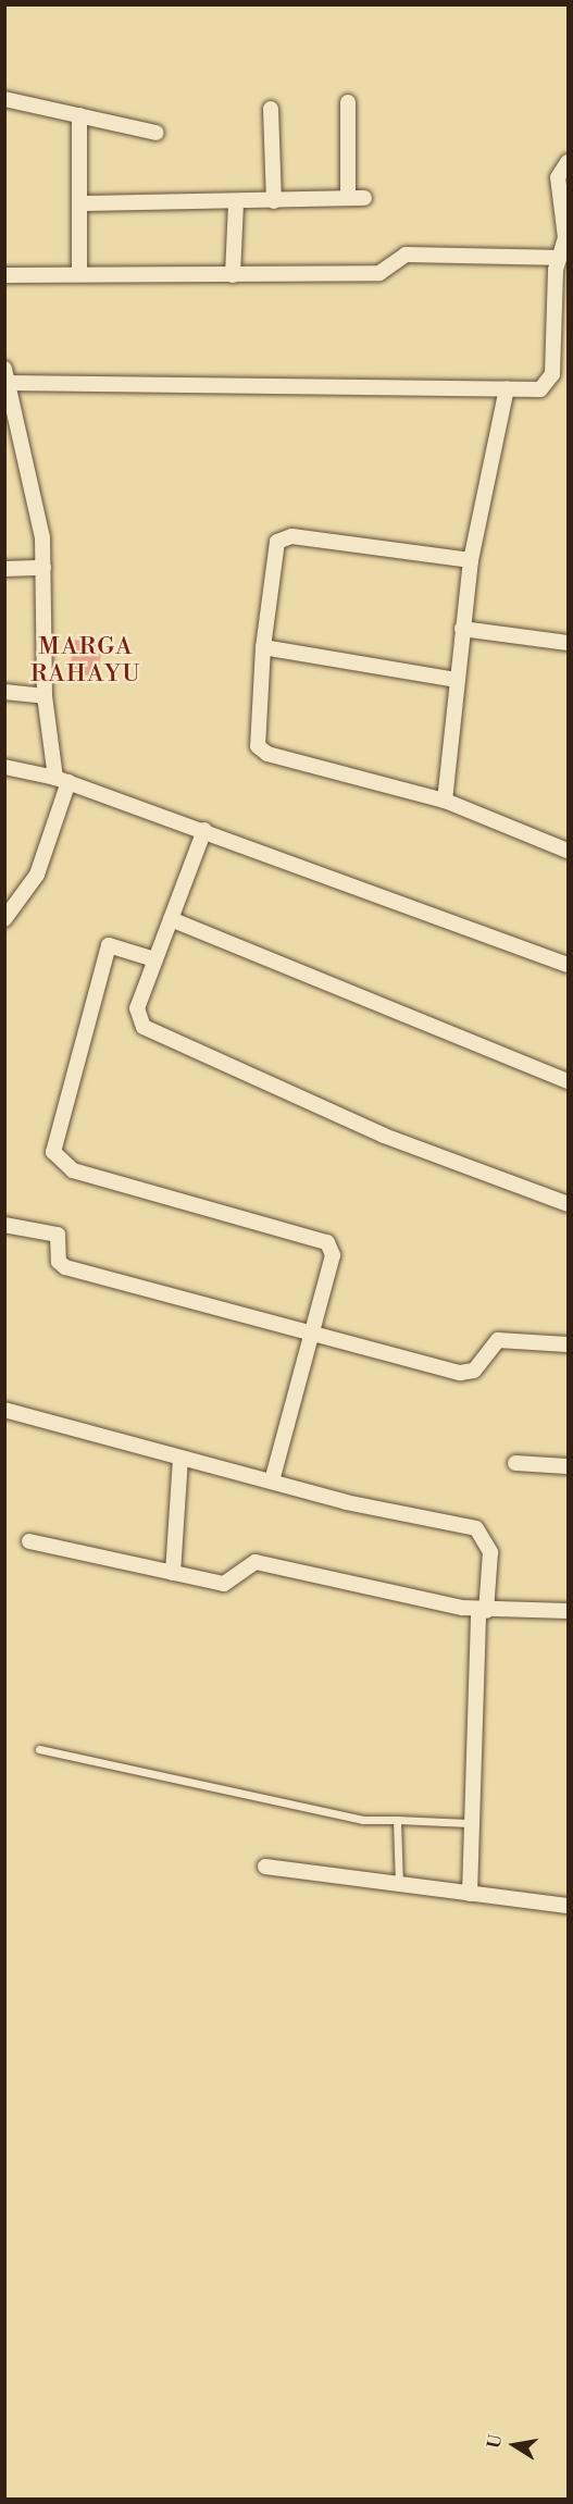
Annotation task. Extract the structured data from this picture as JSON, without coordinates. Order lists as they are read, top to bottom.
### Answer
{
  "districts": ["MARGA RAHAYU"],
  "north": "left"
}
